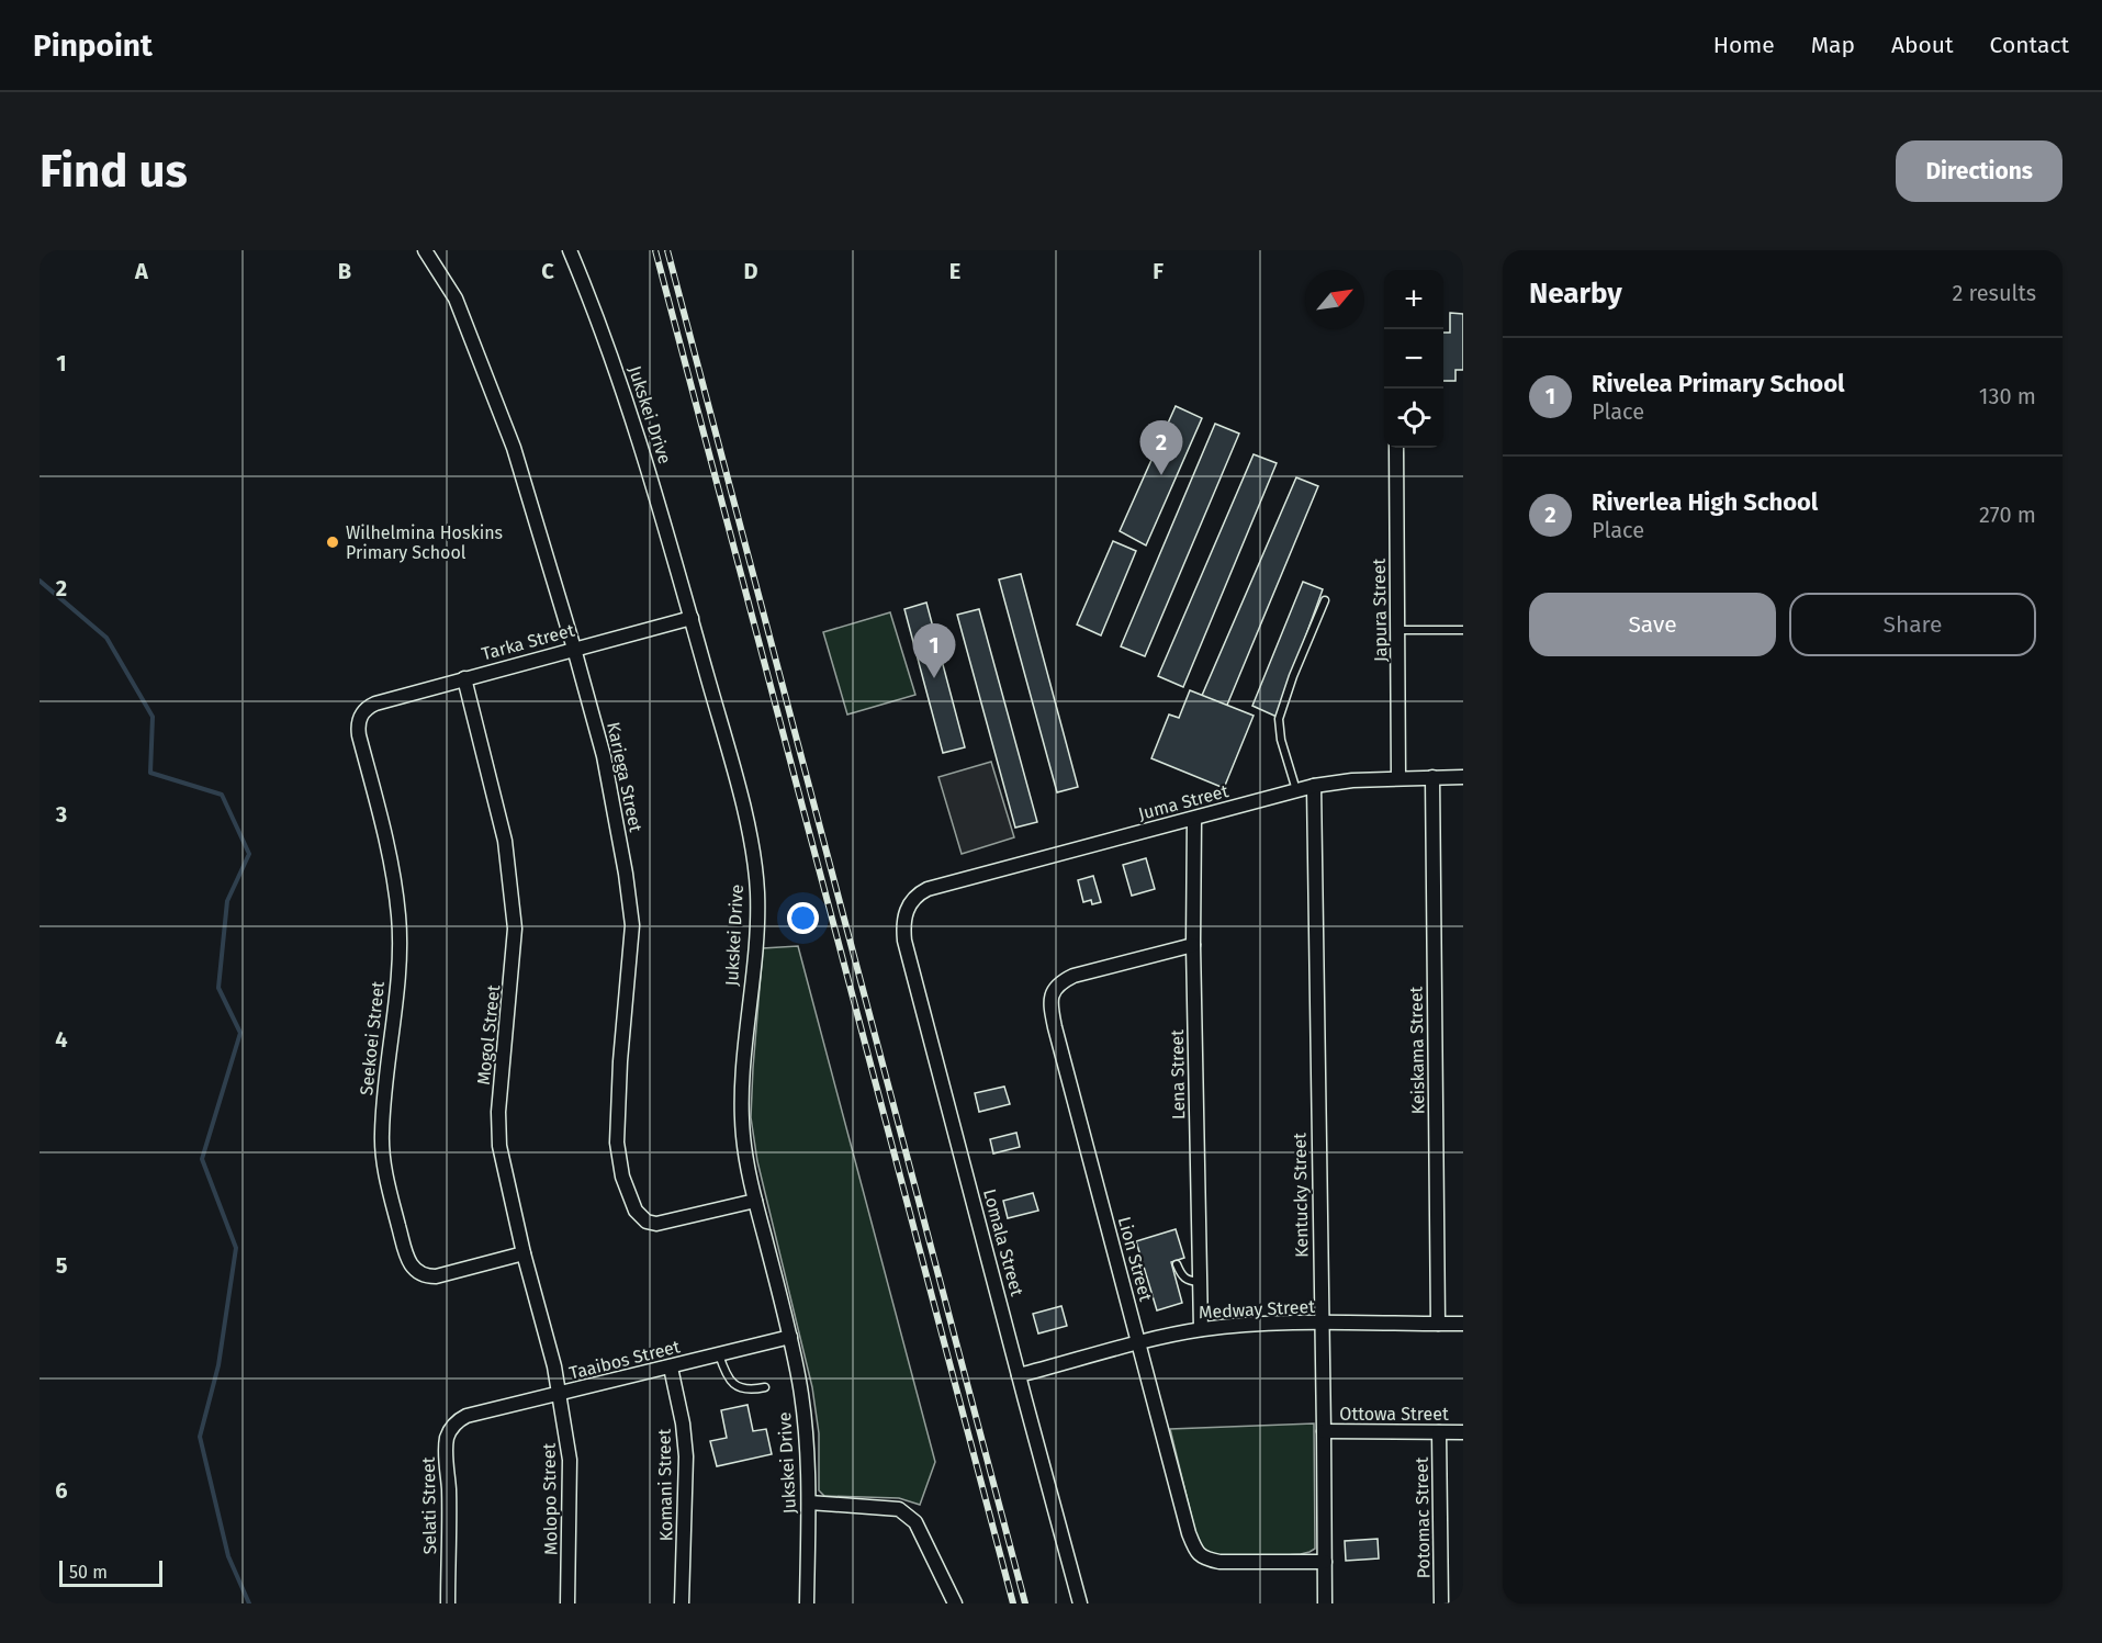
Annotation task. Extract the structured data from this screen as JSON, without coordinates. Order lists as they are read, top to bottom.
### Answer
{
  "streets": {
    "street": [
      "Jukskei Drive",
      "Japura Street",
      "Tarka Street",
      "Kariega Street",
      "Juma Street",
      "Mogol Street",
      "Seekoei Street",
      "Keiskama Street",
      "Lena Street",
      "Kentucky Street",
      "Lomala Street",
      "Lion Street",
      "Medway Street",
      "Taaibos Street",
      "Ottowa Street",
      "Komani Street",
      "Molopo Street",
      "Selati Street",
      "Potomac Street"
    ]
  },
  "crossings": [
    ["Jukskei Drive", "Tarka Street"],
    ["Jukskei Drive", "Kariega Street"],
    ["Jukskei Drive", "Taaibos Street"],
    ["Japura Street", "Juma Street"],
    ["Tarka Street", "Kariega Street"],
    ["Tarka Street", "Mogol Street"],
    ["Tarka Street", "Seekoei Street"],
    ["Juma Street", "Keiskama Street"],
    ["Juma Street", "Lena Street"],
    ["Juma Street", "Kentucky Street"],
    ["Juma Street", "Lomala Street"],
    ["Mogol Street", "Seekoei Street"],
    ["Mogol Street", "Taaibos Street"],
    ["Mogol Street", "Molopo Street"],
    ["Keiskama Street", "Medway Street"],
    ["Lena Street", "Lion Street"],
    ["Lena Street", "Medway Street"],
    ["Kentucky Street", "Lion Street"],
    ["Kentucky Street", "Medway Street"],
    ["Kentucky Street", "Ottowa Street"],
    ["Lomala Street", "Medway Street"],
    ["Lion Street", "Medway Street"],
    ["Taaibos Street", "Komani Street"],
    ["Taaibos Street", "Molopo Street"],
    ["Taaibos Street", "Selati Street"],
    ["Ottowa Street", "Potomac Street"]
  ],
  "places": ["Wilhelmina Hoskins Primary School"],
  "scale_bar": "50 m",
  "north": "top right",
  "page": {
    "header": "Pinpoint",
    "nav": [
      "Home",
      "Map",
      "About",
      "Contact"
    ],
    "buttons": [
      "Directions",
      ["Save", "Share"]
    ],
    "title": "Find us",
    "heading": ["Nearby", "2 results"],
    "map_buttons": ["+", "−"],
    "list": [
      {
        "mark": "1",
        "name": "Rivelea Primary School",
        "note": "Place",
        "value": "130 m"
      },
      {
        "mark": "2",
        "name": "Riverlea High School",
        "note": "Place",
        "value": "270 m"
      }
    ],
    "pins": ["2", "1"],
    "scale": "50 m"
  },
  "grid": {
    "columns": [
      "A",
      "B",
      "C",
      "D",
      "E",
      "F"
    ],
    "rows": [
      "1",
      "2",
      "3",
      "4",
      "5",
      "6"
    ]
  }
}
